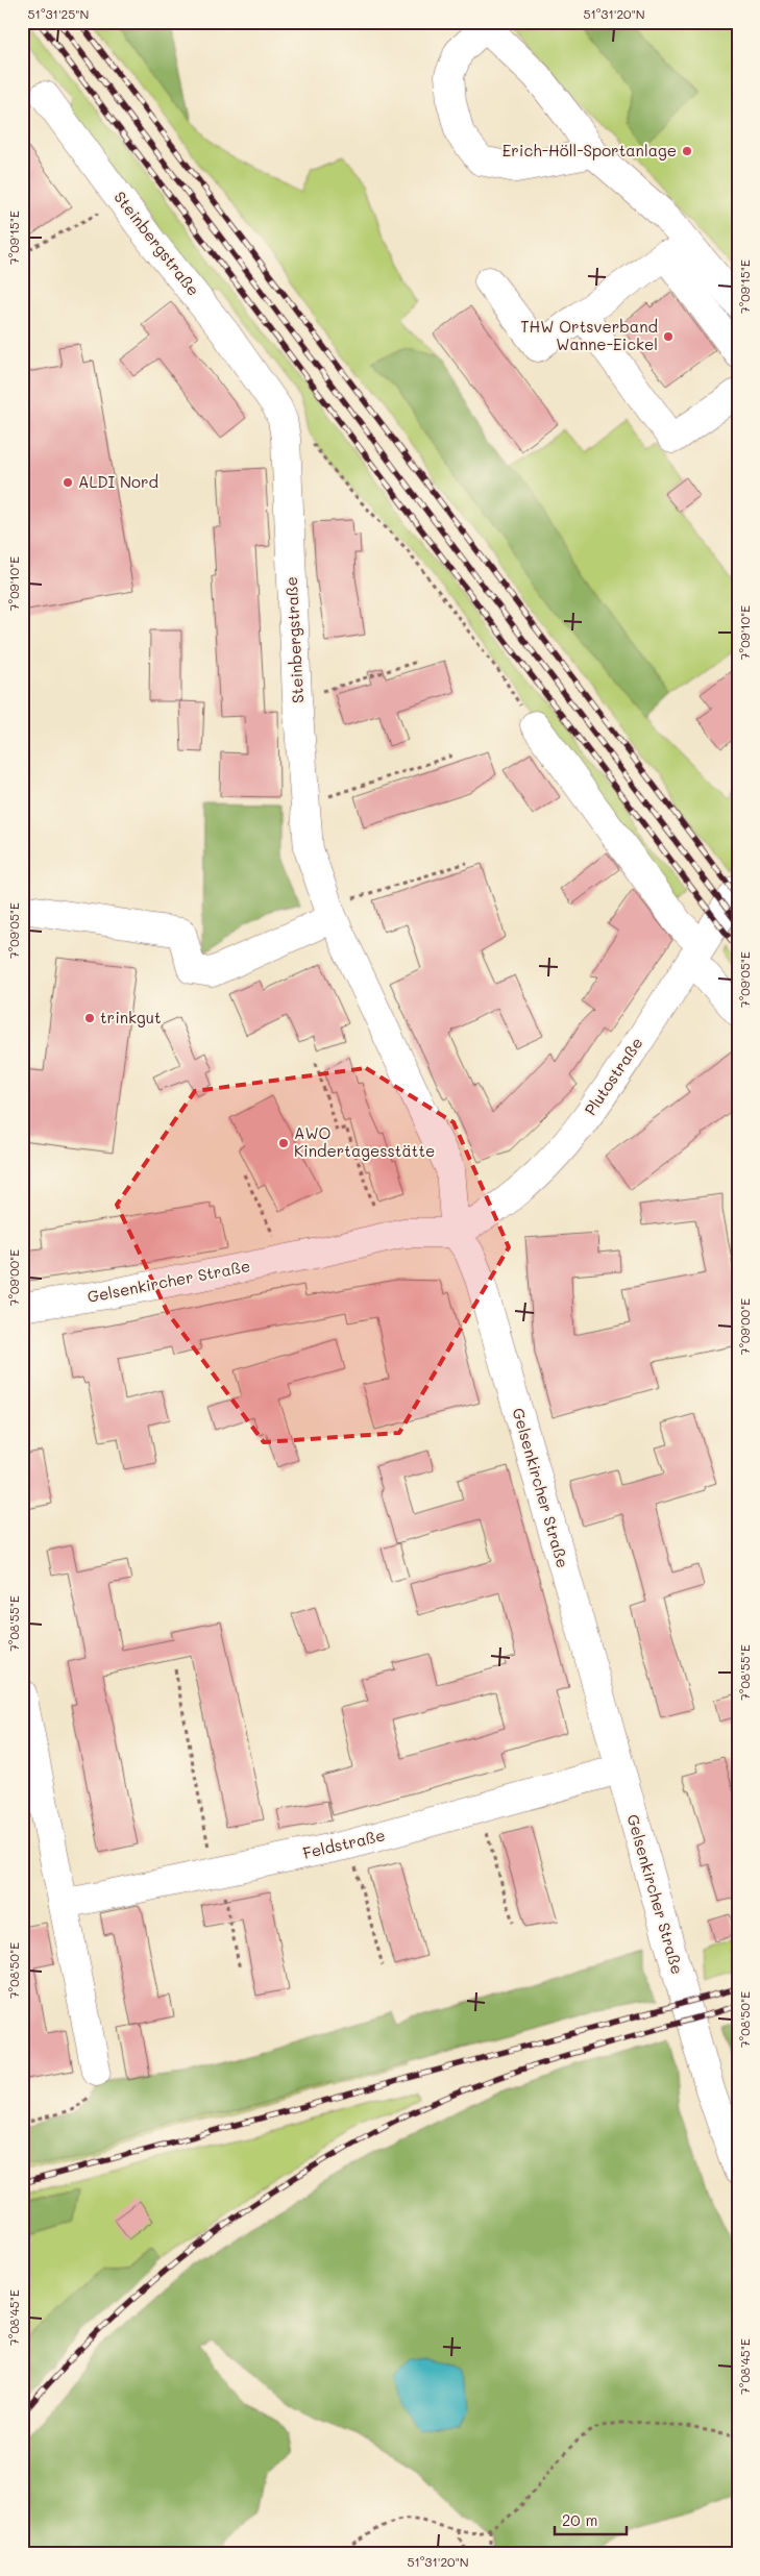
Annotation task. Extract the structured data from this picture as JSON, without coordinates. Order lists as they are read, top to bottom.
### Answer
{
  "streets": {
    "street": [
      "Steinbergstraße",
      "Plutostraße",
      "Gelsenkircher Straße",
      "Feldstraße"
    ]
  },
  "crossings": [
    ["Steinbergstraße", "Plutostraße"],
    ["Steinbergstraße", "Gelsenkircher Straße"],
    ["Plutostraße", "Gelsenkircher Straße"],
    ["Gelsenkircher Straße", "Feldstraße"]
  ],
  "places": [
    "Erich-Höll-Sportanlage",
    "THW Ortsverband Wanne-Eickel",
    "ALDI Nord",
    "trinkgut",
    "AWO Kindertagesstätte"
  ],
  "scale_bar": "20 m",
  "coordinates": [
    "51°31'25\"N",
    "51°31'20\"N",
    "7°09'15\"E",
    "7°09'10\"E",
    "7°09'05\"E",
    "7°09'00\"E",
    "7°08'55\"E",
    "7°08'50\"E",
    "7°08'45\"E"
  ]
}
